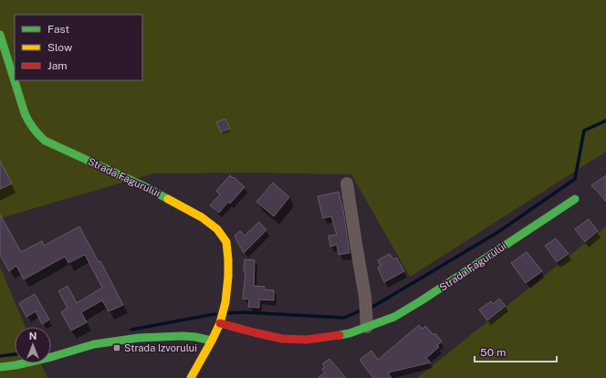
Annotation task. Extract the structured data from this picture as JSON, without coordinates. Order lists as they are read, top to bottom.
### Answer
{
  "streets": {
    "street": ["Strada Fagurului"]
  },
  "places": {
    "transit": ["Strada Izvorului"]
  },
  "legend": ["Fast", "Slow", "Jam"],
  "scale_bar": "50 m",
  "north": "top"
}
